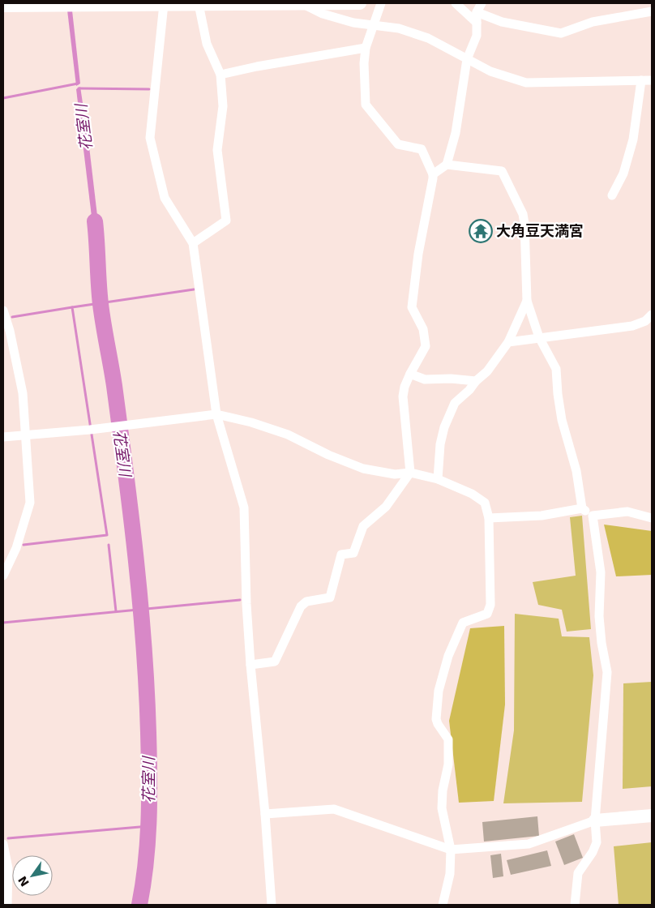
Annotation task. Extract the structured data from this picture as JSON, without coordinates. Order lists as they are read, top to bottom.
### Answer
{
  "water": ["花室川"],
  "places": {
    "temple": ["大角豆天満宮"]
  },
  "north": "bottom left"
}
